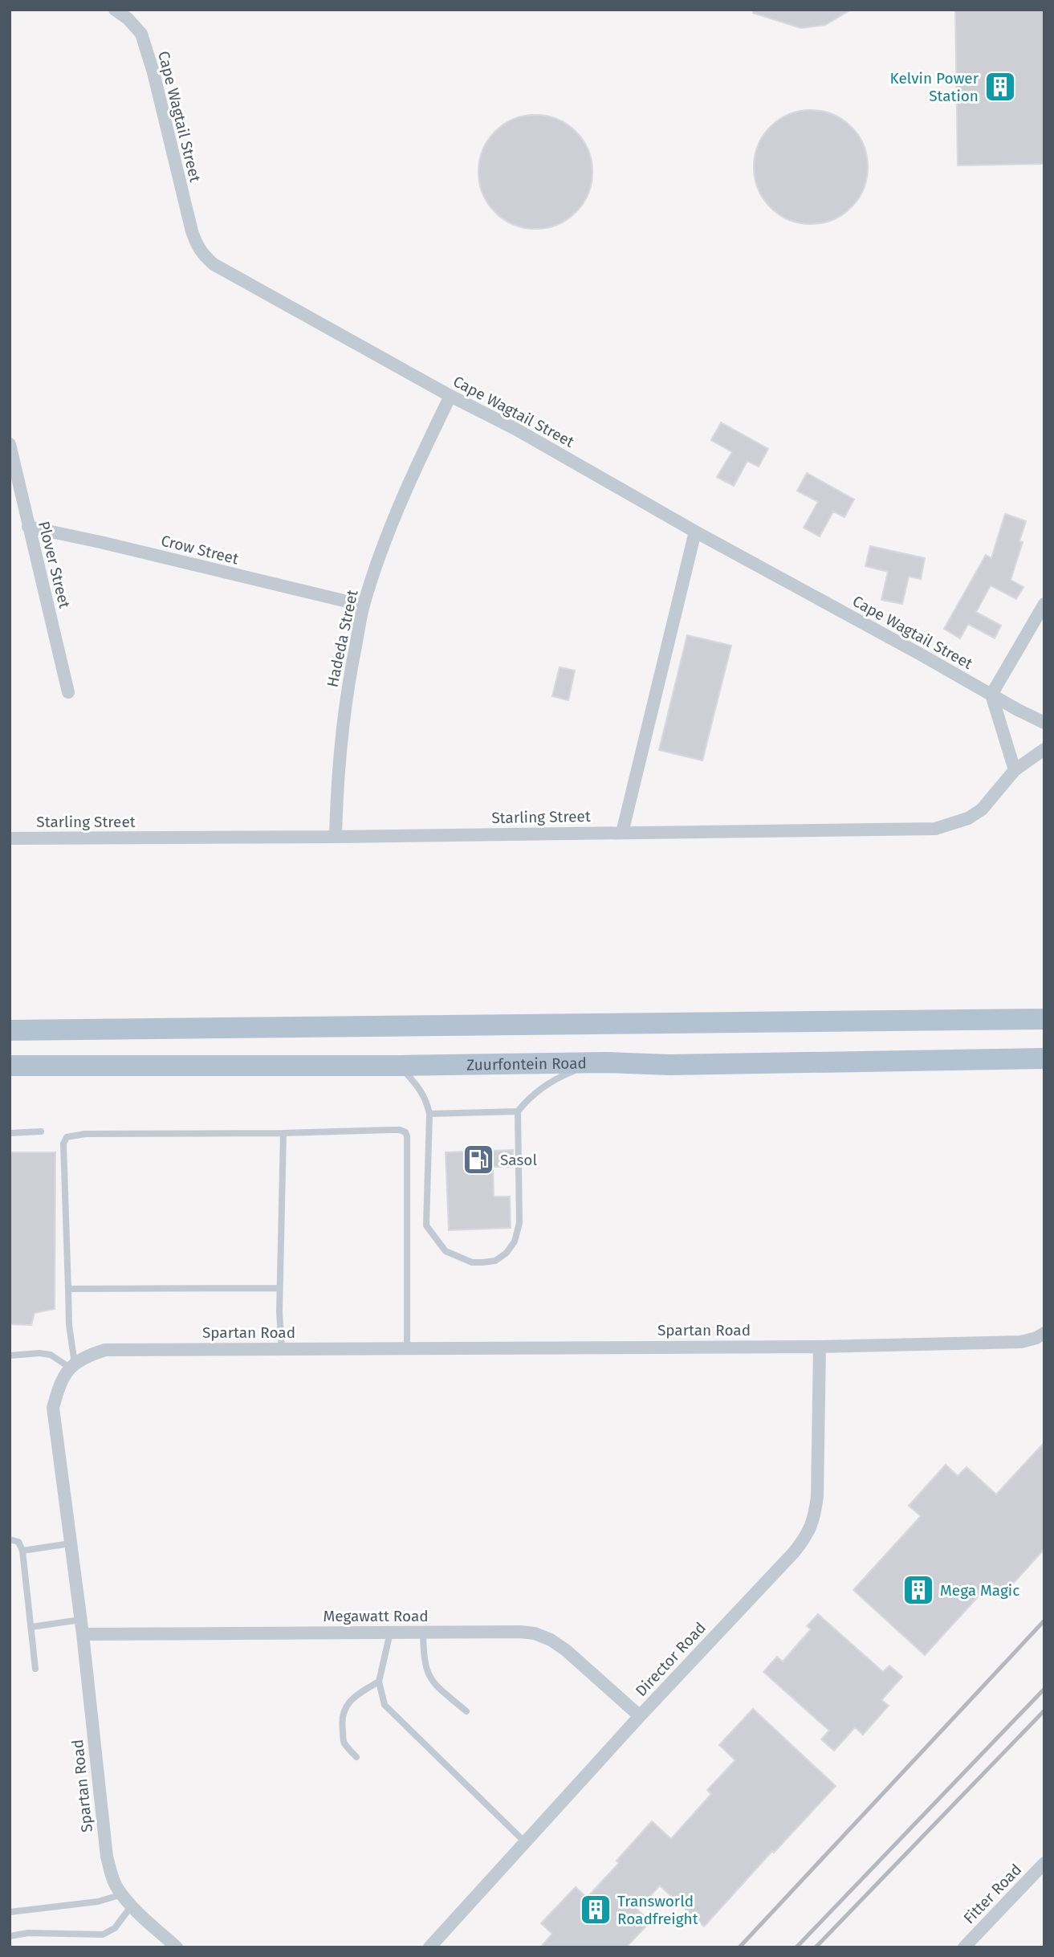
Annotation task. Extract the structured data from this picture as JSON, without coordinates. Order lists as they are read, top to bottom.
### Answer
{
  "streets": {
    "main road": ["Zuurfontein Road"],
    "street": [
      "Cape Wagtail Street",
      "Crow Street",
      "Plover Street",
      "Hadeda Street",
      "Starling Street",
      "Spartan Road",
      "Megawatt Road",
      "Director Road",
      "Fitter Road"
    ]
  },
  "crossings": [
    ["Cape Wagtail Street", "Hadeda Street"],
    ["Crow Street", "Plover Street"],
    ["Crow Street", "Hadeda Street"],
    ["Hadeda Street", "Starling Street"],
    ["Spartan Road", "Megawatt Road"],
    ["Spartan Road", "Director Road"],
    ["Megawatt Road", "Director Road"]
  ],
  "places": {
    "building": ["Kelvin Power Station", "Mega Magic", "Transworld Roadfreight"],
    "fuel station": ["Sasol"]
  }
}
